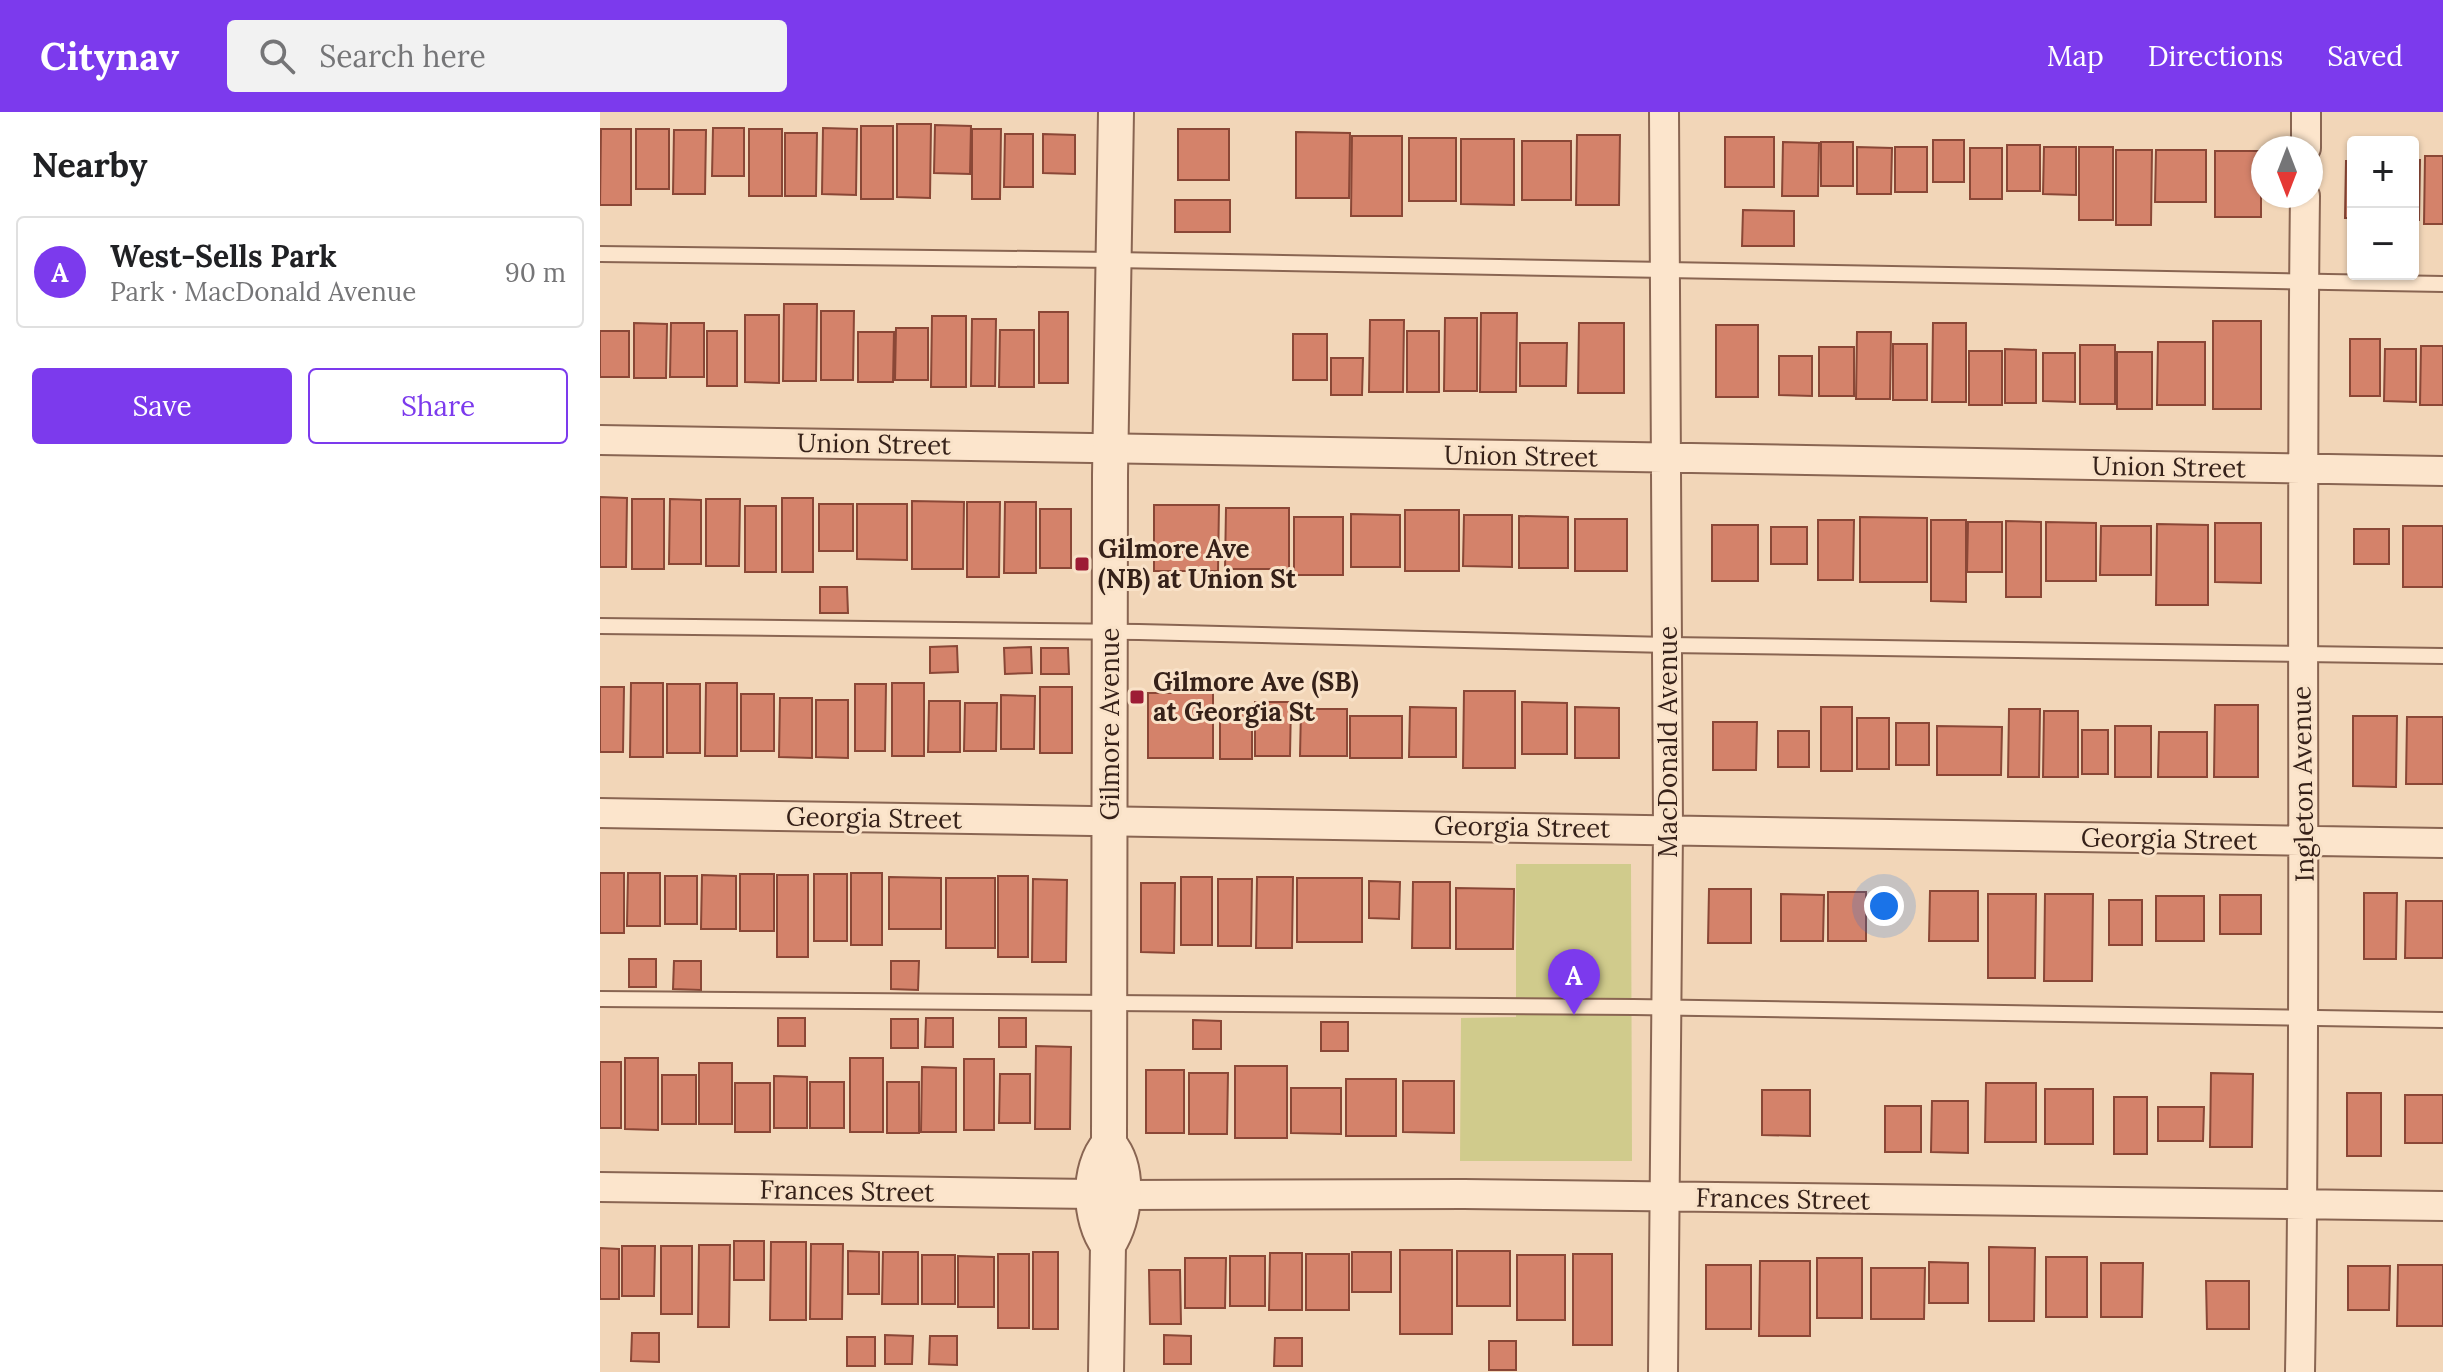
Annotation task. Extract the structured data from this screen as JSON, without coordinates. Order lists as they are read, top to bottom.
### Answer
{
  "streets": {
    "street": [
      "Union Street",
      "Gilmore Avenue",
      "MacDonald Avenue",
      "Ingleton Avenue",
      "Georgia Street",
      "Frances Street"
    ]
  },
  "crossings": [
    ["Union Street", "Gilmore Avenue"],
    ["Union Street", "MacDonald Avenue"],
    ["Union Street", "Ingleton Avenue"],
    ["Gilmore Avenue", "Georgia Street"],
    ["Gilmore Avenue", "Frances Street"],
    ["MacDonald Avenue", "Georgia Street"],
    ["MacDonald Avenue", "Frances Street"],
    ["Ingleton Avenue", "Georgia Street"],
    ["Ingleton Avenue", "Frances Street"]
  ],
  "places": {
    "transit": ["Gilmore Ave (NB) at Union St", "Gilmore Ave (SB) at Georgia St"]
  },
  "north": "bottom",
  "page": {
    "header": "Citynav",
    "search": "Search here",
    "nav": ["Map", "Directions", "Saved"],
    "heading": "Nearby",
    "map_buttons": ["+", "−"],
    "list": [
      {
        "mark": "A",
        "name": "West-Sells Park",
        "note": "Park · MacDonald Avenue",
        "value": "90 m"
      }
    ],
    "buttons": ["Save", "Share"],
    "pins": "A"
  }
}
